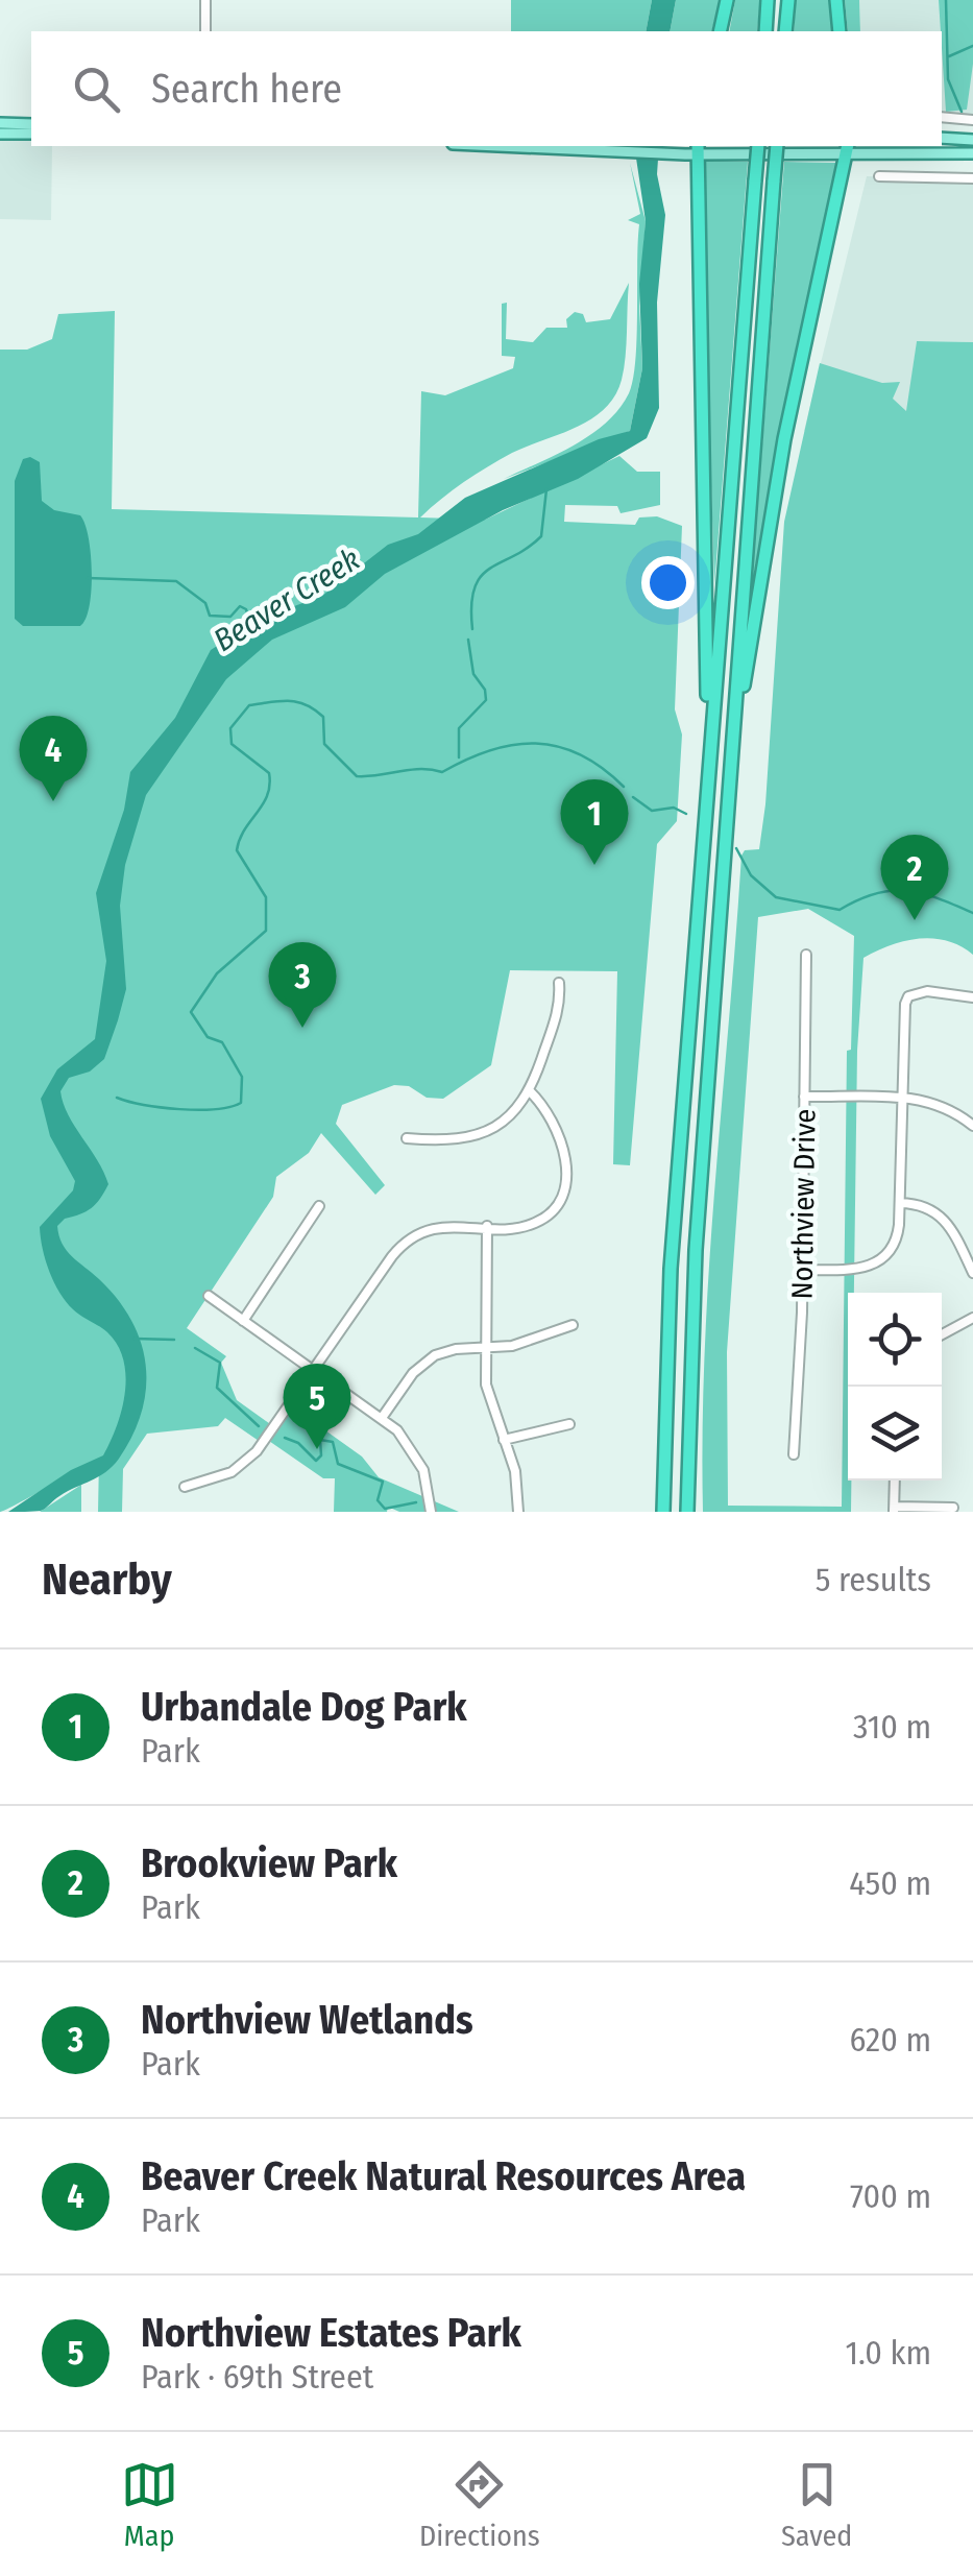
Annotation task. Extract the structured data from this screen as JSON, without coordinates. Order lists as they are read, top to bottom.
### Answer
{
  "streets": {
    "street": ["Northview Drive"]
  },
  "water": ["Beaver Creek"],
  "page": {
    "search": "Search here",
    "pins": [
      "4",
      "1",
      "2",
      "3",
      "5"
    ],
    "heading": ["Nearby", "5 results"],
    "list": [
      {
        "mark": "1",
        "name": "Urbandale Dog Park",
        "note": "Park",
        "value": "310 m"
      },
      {
        "mark": "2",
        "name": "Brookview Park",
        "note": "Park",
        "value": "450 m"
      },
      {
        "mark": "3",
        "name": "Northview Wetlands",
        "note": "Park",
        "value": "620 m"
      },
      {
        "mark": "4",
        "name": "Beaver Creek Natural Resources Area",
        "note": "Park",
        "value": "700 m"
      },
      {
        "mark": "5",
        "name": "Northview Estates Park",
        "note": "Park · 69th Street",
        "value": "1.0 km"
      }
    ],
    "nav": ["Map", "Directions", "Saved"]
  }
}
